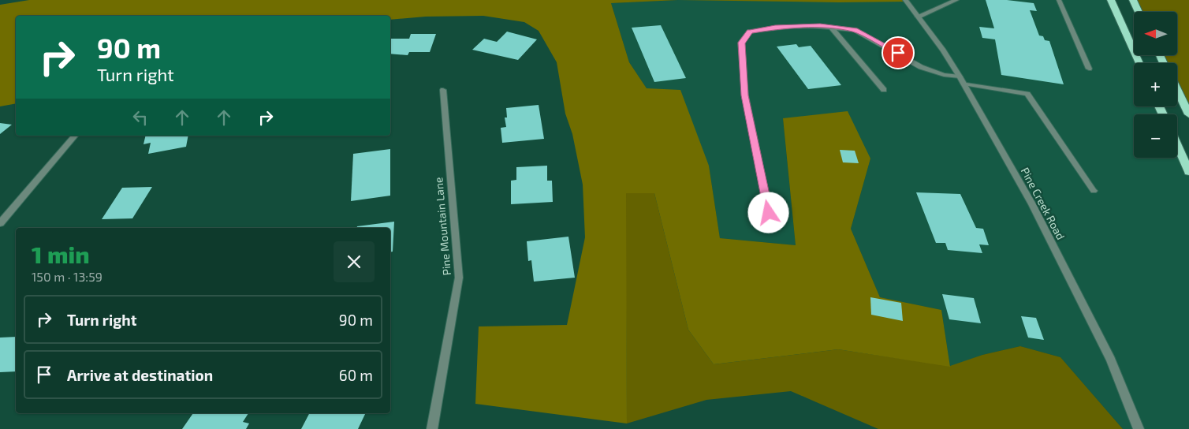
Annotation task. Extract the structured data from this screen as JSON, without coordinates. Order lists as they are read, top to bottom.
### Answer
{
  "streets": {
    "street": ["Pine Creek Road", "Pine Mountain Lane"]
  },
  "north": "left",
  "page": {
    "map_buttons": ["+", "−"],
    "turn": ["90 m", "Turn right"],
    "heading": ["1 min", "150 m · 13:59"],
    "list": [
      {
        "name": "Turn right",
        "value": "90 m"
      },
      {
        "name": "Arrive at destination",
        "value": "60 m"
      }
    ]
  }
}
